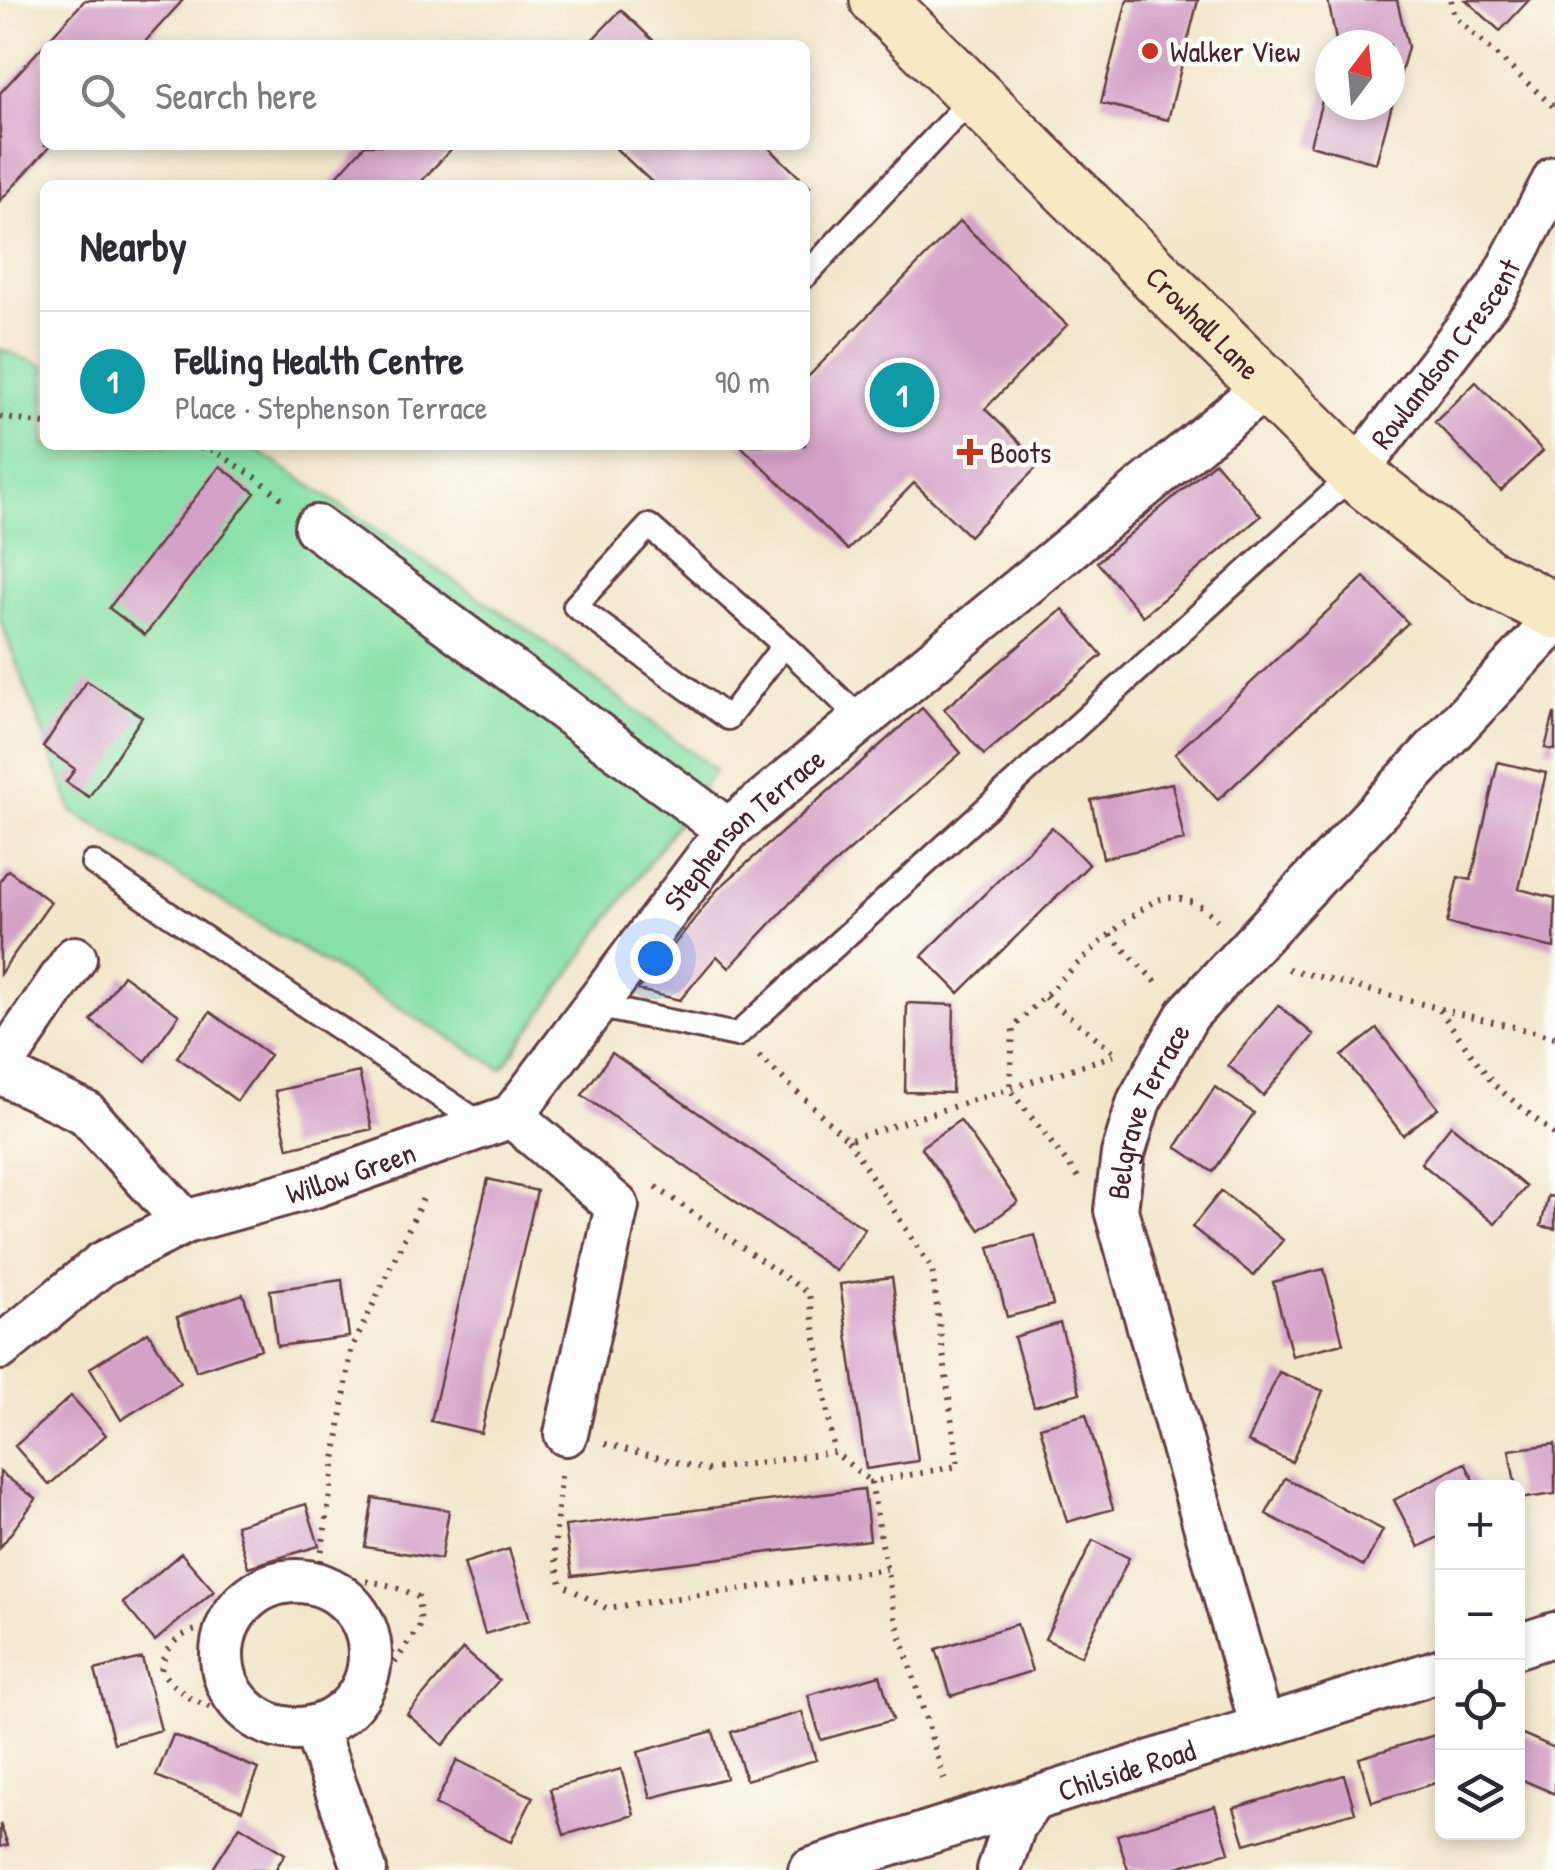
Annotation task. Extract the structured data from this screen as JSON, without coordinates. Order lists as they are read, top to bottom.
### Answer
{
  "streets": {
    "street": [
      "Crowhall Lane",
      "Rowlandson Crescent",
      "Stephenson Terrace",
      "Belgrave Terrace",
      "Willow Green",
      "Chilside Road"
    ]
  },
  "crossings": [
    ["Crowhall Lane", "Rowlandson Crescent"],
    ["Crowhall Lane", "Stephenson Terrace"],
    ["Stephenson Terrace", "Willow Green"],
    ["Belgrave Terrace", "Chilside Road"]
  ],
  "places": {
    "other": ["Walker View"],
    "health": ["Boots"]
  },
  "north": "top",
  "page": {
    "search": "Search here",
    "heading": "Nearby",
    "list": [
      {
        "mark": "1",
        "name": "Felling Health Centre",
        "note": "Place · Stephenson Terrace",
        "value": "90 m"
      }
    ],
    "pins": "1",
    "map_buttons": ["+", "−"]
  }
}
